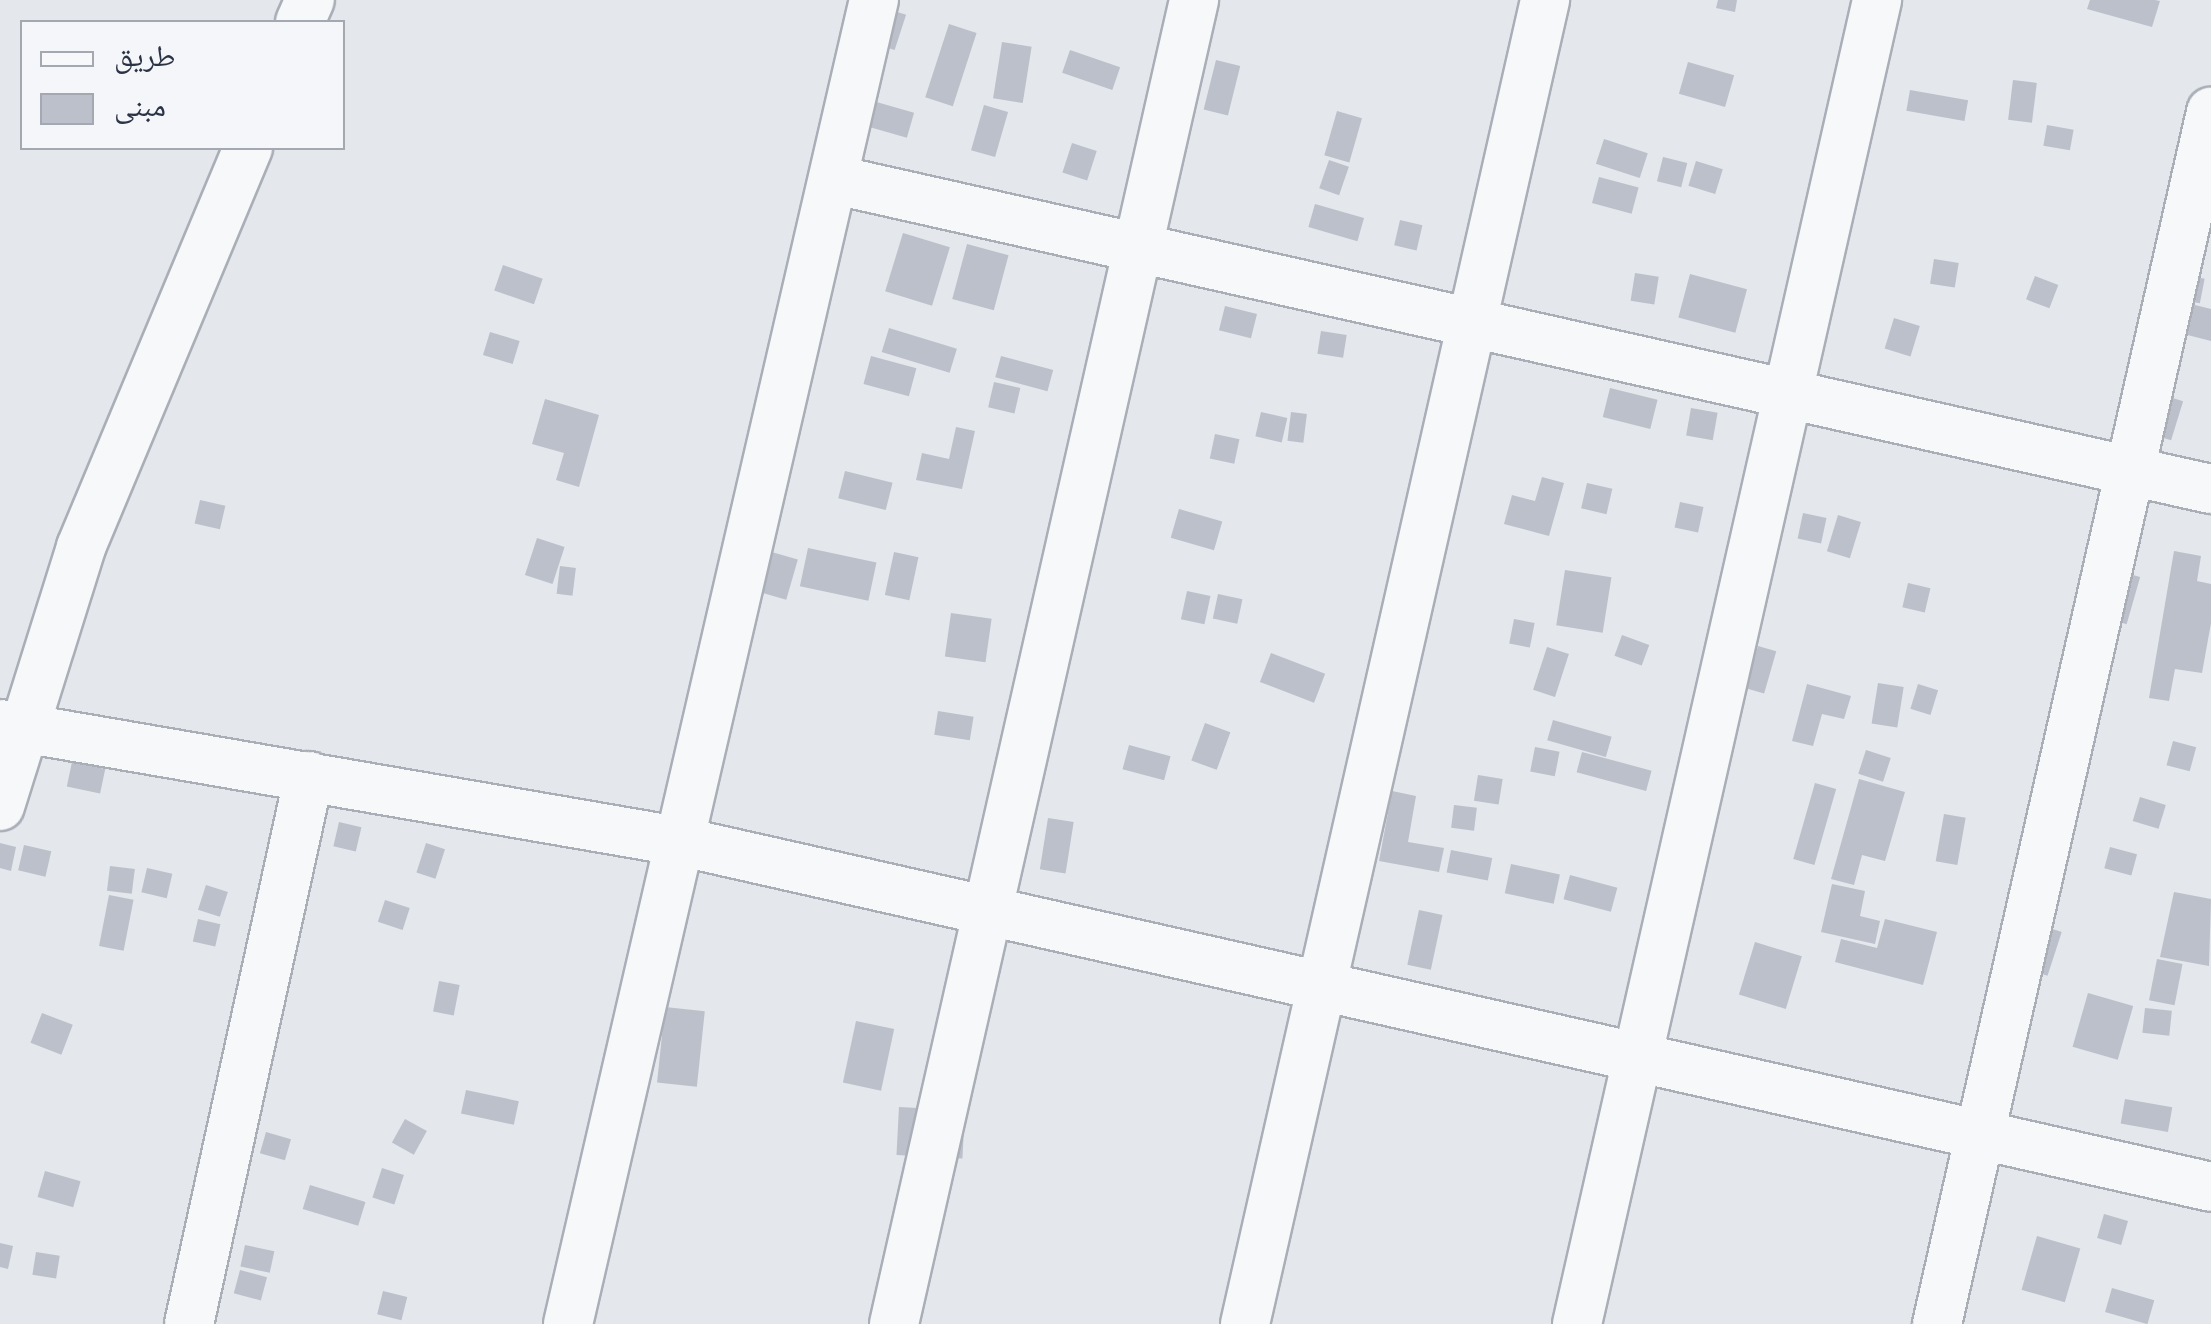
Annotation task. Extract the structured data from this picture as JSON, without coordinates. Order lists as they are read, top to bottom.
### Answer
{
  "legend": ["طريق", "مبنى"]
}
